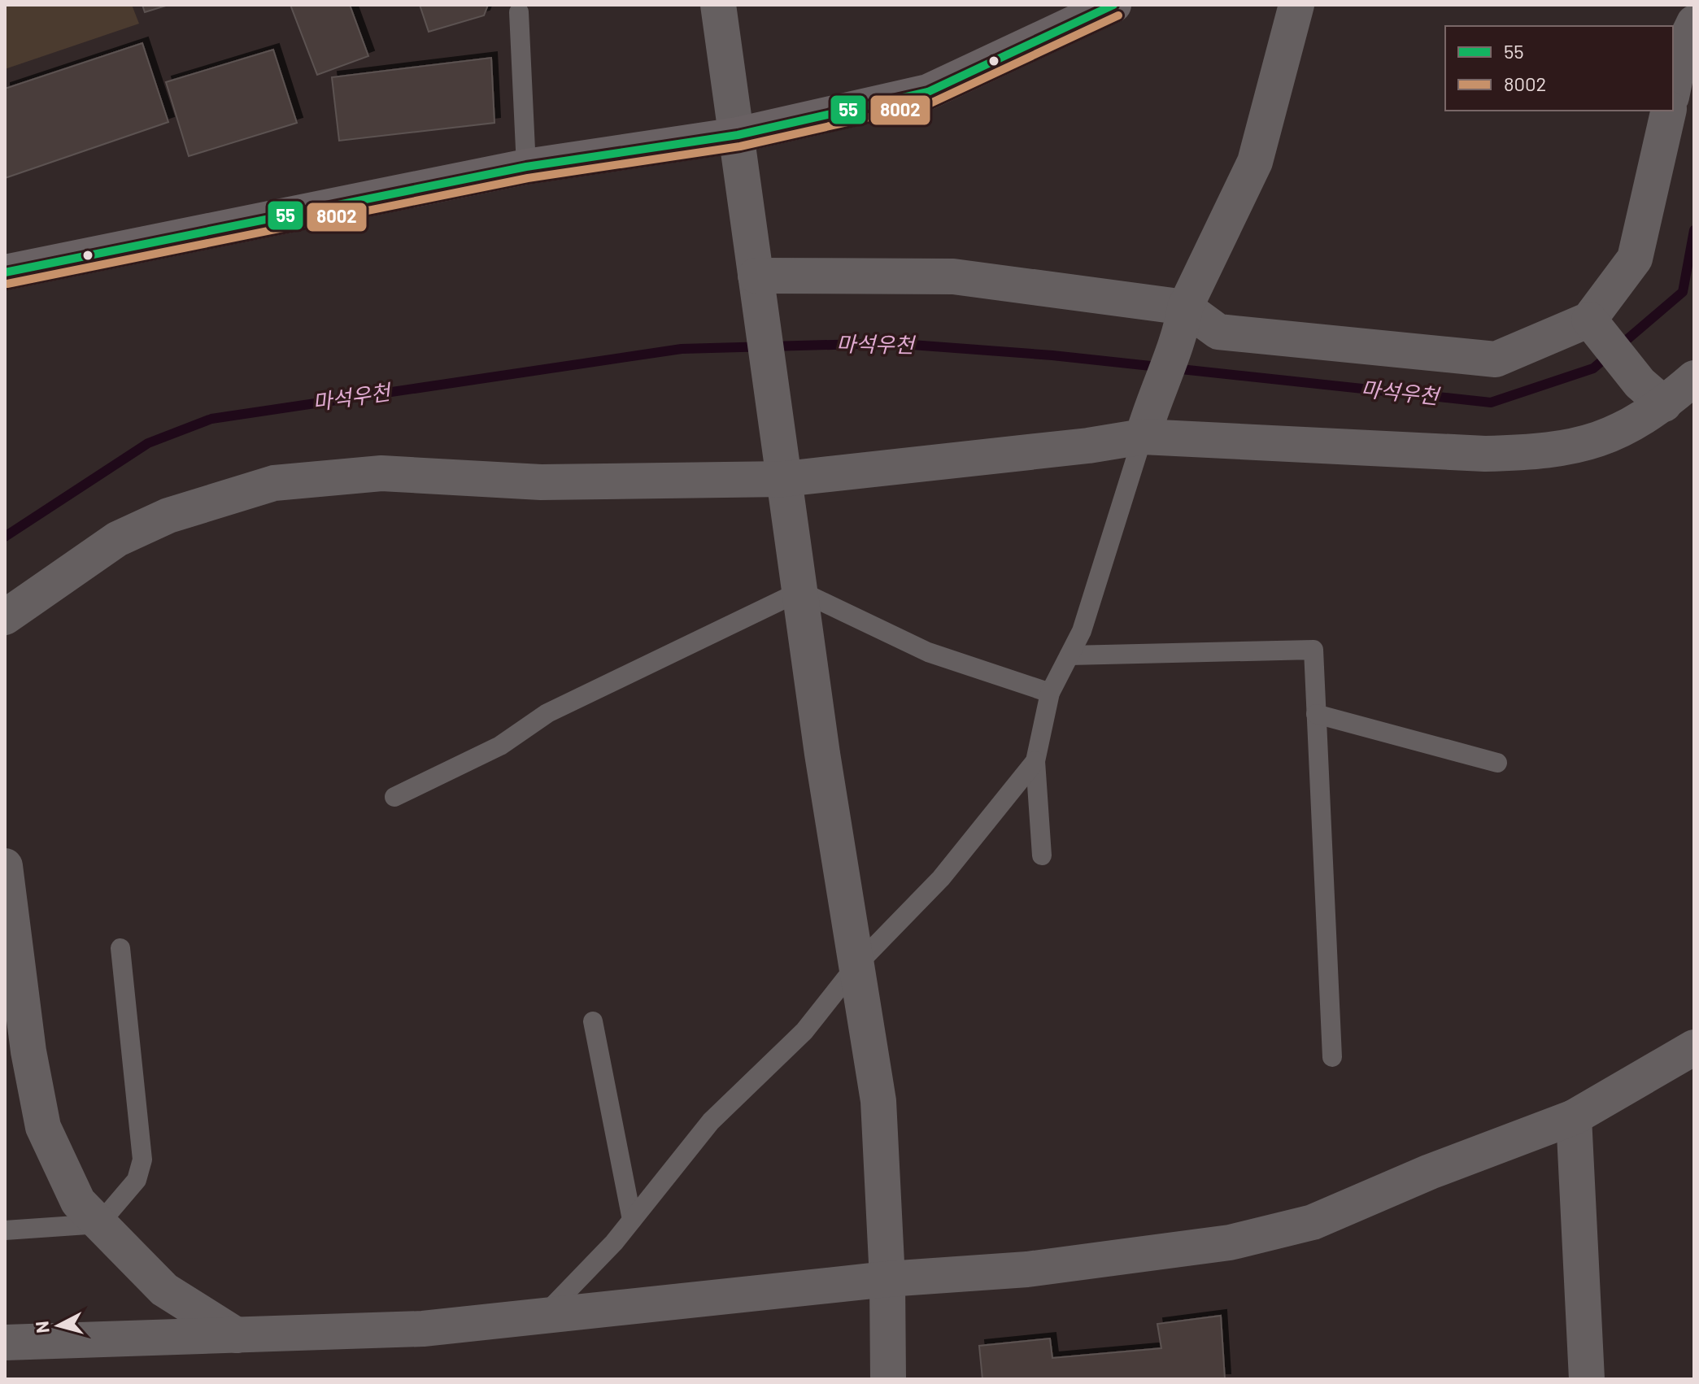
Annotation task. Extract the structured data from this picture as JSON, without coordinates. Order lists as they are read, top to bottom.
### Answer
{
  "water": ["마석우천"],
  "lines": ["transit line 55", "transit line 8002"],
  "legend": ["55", "8002"],
  "north": "left"
}
